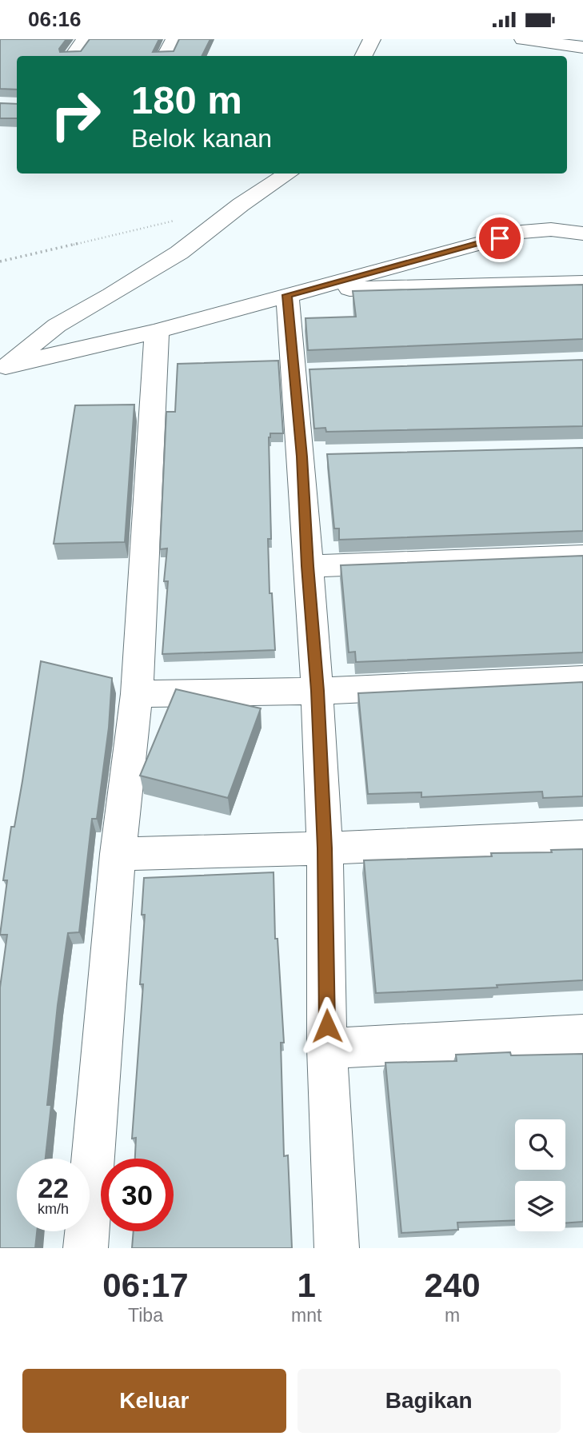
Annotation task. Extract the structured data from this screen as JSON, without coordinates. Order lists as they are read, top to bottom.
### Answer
{
  "page": {
    "status": "06:16",
    "turn": ["180 m", "Belok kanan"],
    "speed": "22 km/h",
    "limit": "30",
    "eta": [
      "06:17",
      "Tiba",
      "1",
      "mnt",
      "240",
      "m"
    ],
    "buttons": ["Keluar", "Bagikan"]
  }
}
